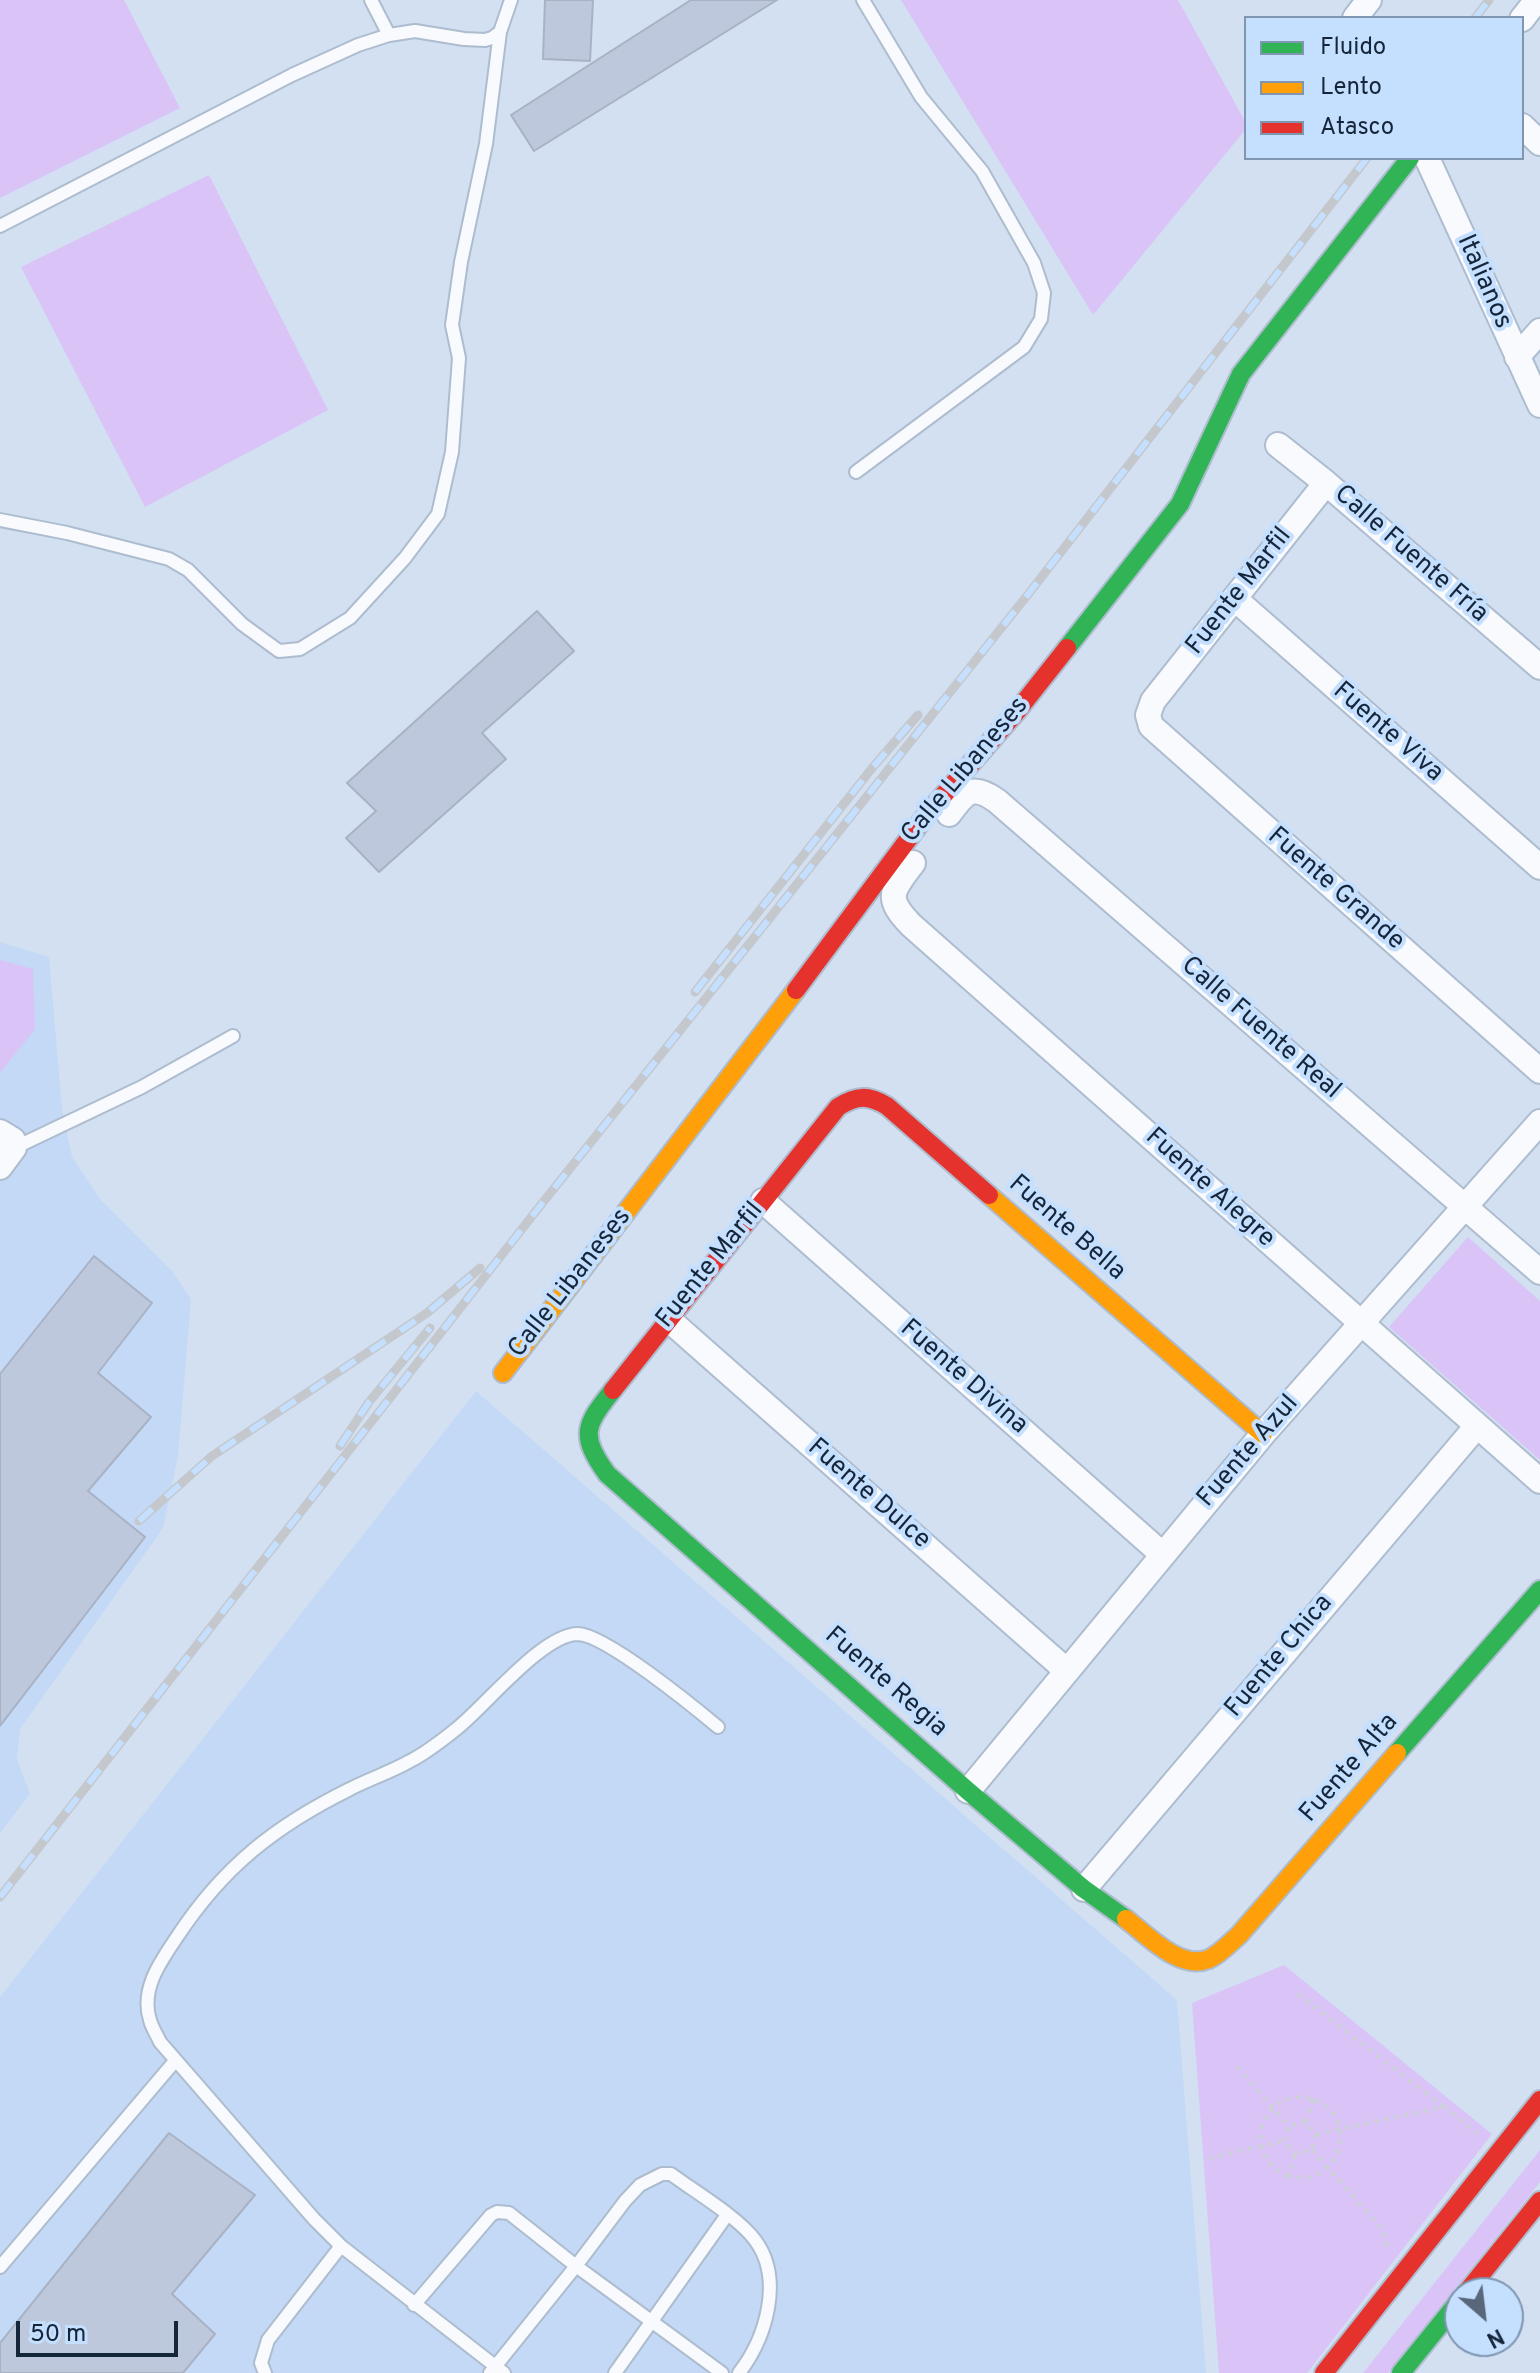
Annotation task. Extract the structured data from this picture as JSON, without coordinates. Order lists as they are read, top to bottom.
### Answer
{
  "streets": {
    "street": [
      "Italianos",
      "Calle Fuente Fría",
      "Fuente Marfil",
      "Fuente Viva",
      "Calle Libaneses",
      "Fuente Grande",
      "Calle Fuente Real",
      "Fuente Alegre",
      "Fuente Bella",
      "Fuente Divina",
      "Fuente Azul",
      "Fuente Dulce",
      "Fuente Chica",
      "Fuente Regia",
      "Fuente Alta"
    ]
  },
  "crossings": [
    ["Calle Fuente Fría", "Fuente Marfil"],
    ["Fuente Marfil", "Fuente Viva"],
    ["Fuente Marfil", "Fuente Grande"],
    ["Fuente Marfil", "Fuente Bella"],
    ["Fuente Marfil", "Fuente Divina"],
    ["Fuente Marfil", "Fuente Dulce"],
    ["Fuente Marfil", "Fuente Regia"],
    ["Calle Fuente Real", "Fuente Alegre"],
    ["Calle Fuente Real", "Fuente Azul"],
    ["Fuente Alegre", "Fuente Azul"],
    ["Fuente Alegre", "Fuente Chica"],
    ["Fuente Bella", "Fuente Azul"],
    ["Fuente Divina", "Fuente Azul"],
    ["Fuente Azul", "Fuente Dulce"],
    ["Fuente Azul", "Fuente Regia"],
    ["Fuente Chica", "Fuente Regia"],
    ["Fuente Regia", "Fuente Alta"]
  ],
  "legend": ["Fluido", "Lento", "Atasco"],
  "scale_bar": "50 m",
  "north": "bottom right"
}
